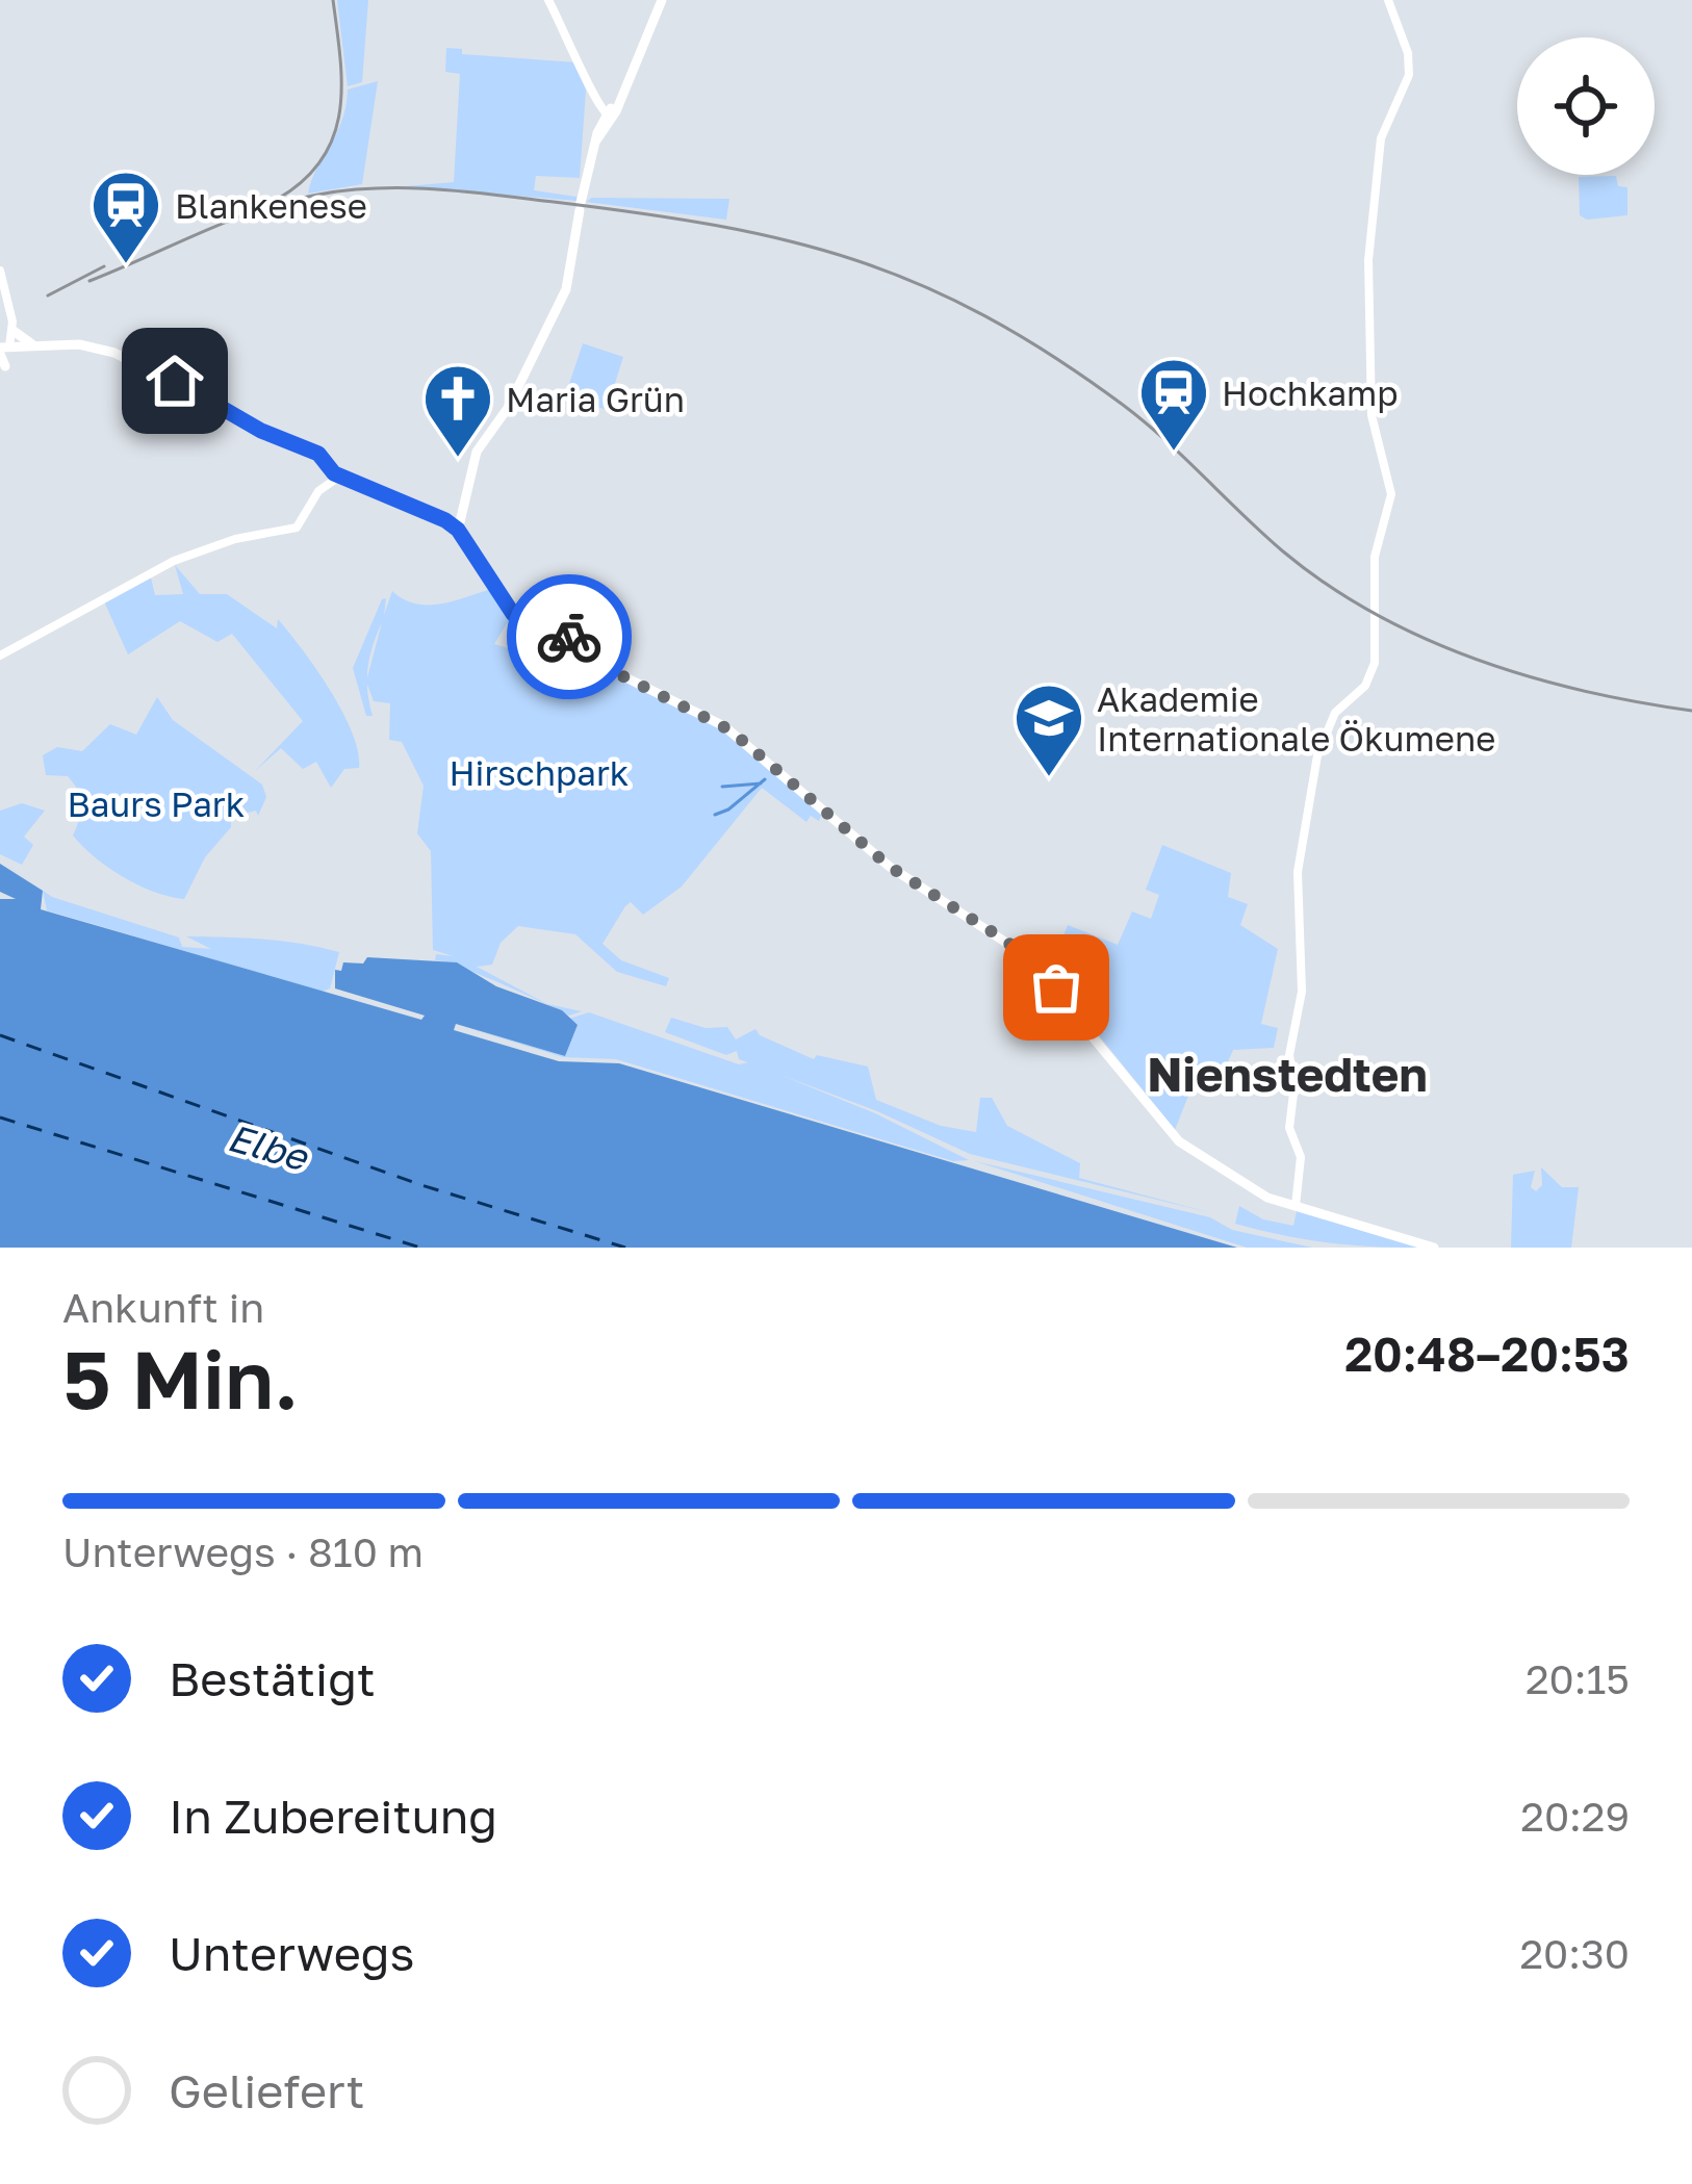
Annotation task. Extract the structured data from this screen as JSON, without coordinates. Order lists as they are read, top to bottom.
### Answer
{
  "districts": ["Nienstedten"],
  "water": ["Elbe"],
  "parks": ["Hirschpark", "Baurs Park"],
  "places": {
    "station": ["Blankenese", "Hochkamp"],
    "church": ["Maria Grün"],
    "school or university": ["Akademie Internationale Ökumene"]
  },
  "page": {
    "heading": ["5 Min.", "Ankunft in", "20:48–20:53"],
    "bar": "Unterwegs · 810 m",
    "list": [
      ["Bestätigt", "20:15"],
      ["In Zubereitung", "20:29"],
      ["Unterwegs", "20:30"],
      "Geliefert"
    ]
  }
}
